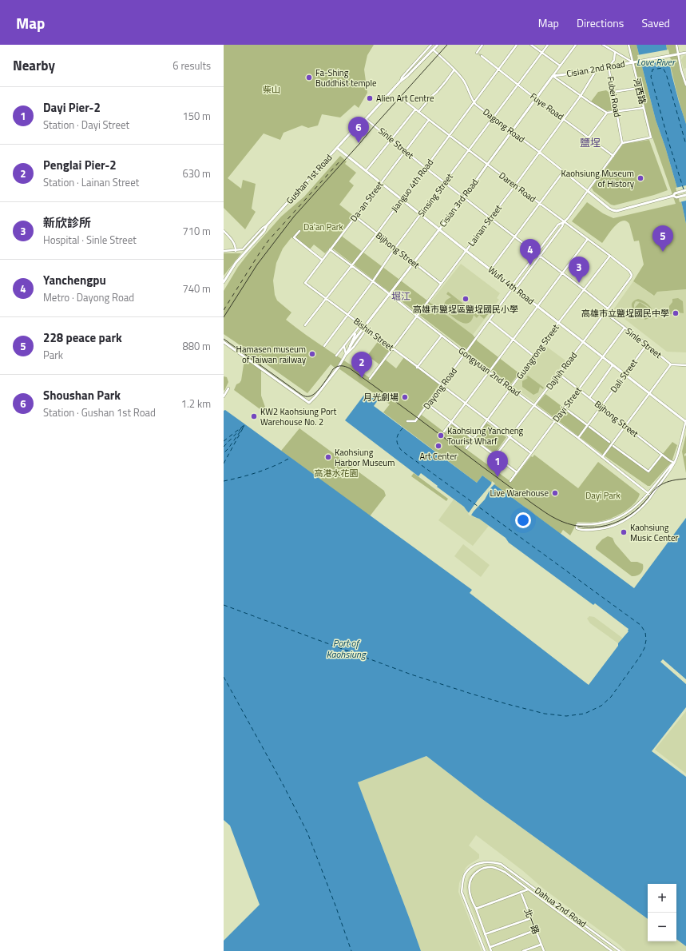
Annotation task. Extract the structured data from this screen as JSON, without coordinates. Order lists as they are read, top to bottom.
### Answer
{
  "streets": {
    "street": [
      "Cisian 2nd Road",
      "河西路",
      "Fubei Road",
      "Fuye Road",
      "Dagong Road",
      "Sinle Street",
      "Gushan 1st Road",
      "Jianguo 4th Road",
      "Daren Road",
      "Sinsing Street",
      "Da-an Street",
      "Cisian 3rd Road.",
      "Lainan Street",
      "Bijhong Street",
      "Wufu 4th Road",
      "Bishin Street",
      "Guangrong Street",
      "Dajhih Road",
      "Gongyuan 2nd Road",
      "Dali Street",
      "Dayong Road",
      "Dayi Street",
      "Dahua 2nd Road",
      "北一路"
    ]
  },
  "crossings": [
    ["Cisian 2nd Road", "河西路"],
    ["Cisian 2nd Road", "Fubei Road"],
    ["Cisian 2nd Road", "Cisian 3rd Road."],
    ["Cisian 2nd Road", "Lainan Street"],
    ["河西路", "Fubei Road"],
    ["河西路", "Dayong Road"],
    ["Fubei Road", "Dayong Road"],
    ["Fuye Road", "Jianguo 4th Road"],
    ["Fuye Road", "Sinsing Street"],
    ["Fuye Road", "Cisian 3rd Road."],
    ["Fuye Road", "Lainan Street"],
    ["Fuye Road", "Dayong Road"],
    ["Dagong Road", "Gushan 1st Road"],
    ["Dagong Road", "Jianguo 4th Road"],
    ["Dagong Road", "Sinsing Street"],
    ["Dagong Road", "Cisian 3rd Road."],
    ["Dagong Road", "Lainan Street"],
    ["Dagong Road", "Dayong Road"],
    ["Sinle Street", "Gushan 1st Road"],
    ["Sinle Street", "Jianguo 4th Road"],
    ["Sinle Street", "Sinsing Street"],
    ["Sinle Street", "Da-an Street"],
    ["Sinle Street", "Cisian 3rd Road."],
    ["Sinle Street", "Lainan Street"],
    ["Sinle Street", "Guangrong Street"],
    ["Sinle Street", "Dajhih Road"],
    ["Sinle Street", "Dali Street"],
    ["Sinle Street", "Dayong Road"],
    ["Sinle Street", "Dayi Street"],
    ["Gushan 1st Road", "Wufu 4th Road"],
    ["Jianguo 4th Road", "Daren Road"],
    ["Jianguo 4th Road", "Bijhong Street"],
    ["Jianguo 4th Road", "Wufu 4th Road"],
    ["Jianguo 4th Road", "Bishin Street"],
    ["Jianguo 4th Road", "Gongyuan 2nd Road"],
    ["Daren Road", "Sinsing Street"],
    ["Daren Road", "Da-an Street"],
    ["Daren Road", "Cisian 3rd Road."],
    ["Daren Road", "Lainan Street"],
    ["Daren Road", "Guangrong Street"],
    ["Daren Road", "Dajhih Road"],
    ["Daren Road", "Dayong Road"],
    ["Sinsing Street", "Bijhong Street"],
    ["Sinsing Street", "Wufu 4th Road"],
    ["Sinsing Street", "Bishin Street"],
    ["Sinsing Street", "Gongyuan 2nd Road"],
    ["Da-an Street", "Bijhong Street"],
    ["Da-an Street", "Wufu 4th Road"],
    ["Da-an Street", "Bishin Street"],
    ["Da-an Street", "Gongyuan 2nd Road"],
    ["Cisian 3rd Road.", "Bijhong Street"],
    ["Cisian 3rd Road.", "Wufu 4th Road"],
    ["Cisian 3rd Road.", "Bishin Street"],
    ["Cisian 3rd Road.", "Gongyuan 2nd Road"],
    ["Lainan Street", "Bijhong Street"],
    ["Lainan Street", "Wufu 4th Road"],
    ["Lainan Street", "Bishin Street"],
    ["Lainan Street", "Gongyuan 2nd Road"],
    ["Bijhong Street", "Dajhih Road"],
    ["Bijhong Street", "Dali Street"],
    ["Bijhong Street", "Dayi Street"],
    ["Wufu 4th Road", "Guangrong Street"],
    ["Wufu 4th Road", "Dajhih Road"],
    ["Wufu 4th Road", "Dali Street"],
    ["Wufu 4th Road", "Dayong Road"],
    ["Wufu 4th Road", "Dayi Street"],
    ["Bishin Street", "Guangrong Street"],
    ["Bishin Street", "Dajhih Road"],
    ["Bishin Street", "Dayong Road"],
    ["Bishin Street", "Dayi Street"],
    ["Guangrong Street", "Gongyuan 2nd Road"],
    ["Dajhih Road", "Gongyuan 2nd Road"],
    ["Gongyuan 2nd Road", "Dali Street"],
    ["Gongyuan 2nd Road", "Dayong Road"],
    ["Gongyuan 2nd Road", "Dayi Street"]
  ],
  "districts": ["鹽埕", "堀江"],
  "water": ["Love River", "Port of Kaohsiung"],
  "parks": [
    "柴山",
    "Da'an Park",
    "高港水花園",
    "Dayi Park"
  ],
  "places": [
    "Fa-Shing Buddhist temple",
    "Alien Art Centre",
    "Kaohsiung Museum of History",
    "高雄市鹽埕區鹽埕國民小學",
    "高雄市立鹽埕國民中學",
    "Hamasen museum of Taiwan railway",
    "月光劇場",
    "KW2 Kaohsiung Port Warehouse No. 2",
    "Kaohsiung Yancheng Tourist Wharf",
    "Art Center",
    "Kaohsiung Harbor Museum",
    "Live Warehouse",
    "Kaohsiung Music Center"
  ],
  "page": {
    "header": "Map",
    "nav": ["Map", "Directions", "Saved"],
    "heading": ["Nearby", "6 results"],
    "list": [
      {
        "mark": "1",
        "name": "Dayi Pier-2",
        "note": "Station · Dayi Street",
        "value": "150 m"
      },
      {
        "mark": "2",
        "name": "Penglai Pier-2",
        "note": "Station · Lainan Street",
        "value": "630 m"
      },
      {
        "mark": "3",
        "name": "新欣診所",
        "note": "Hospital · Sinle Street",
        "value": "710 m"
      },
      {
        "mark": "4",
        "name": "Yanchengpu",
        "note": "Metro · Dayong Road",
        "value": "740 m"
      },
      {
        "mark": "5",
        "name": "228 peace park",
        "note": "Park",
        "value": "880 m"
      },
      {
        "mark": "6",
        "name": "Shoushan Park",
        "note": "Station · Gushan 1st Road",
        "value": "1.2 km"
      }
    ],
    "pins": [
      "6",
      "5",
      "4",
      "3",
      "2",
      "1"
    ],
    "map_buttons": ["+", "−"]
  }
}
